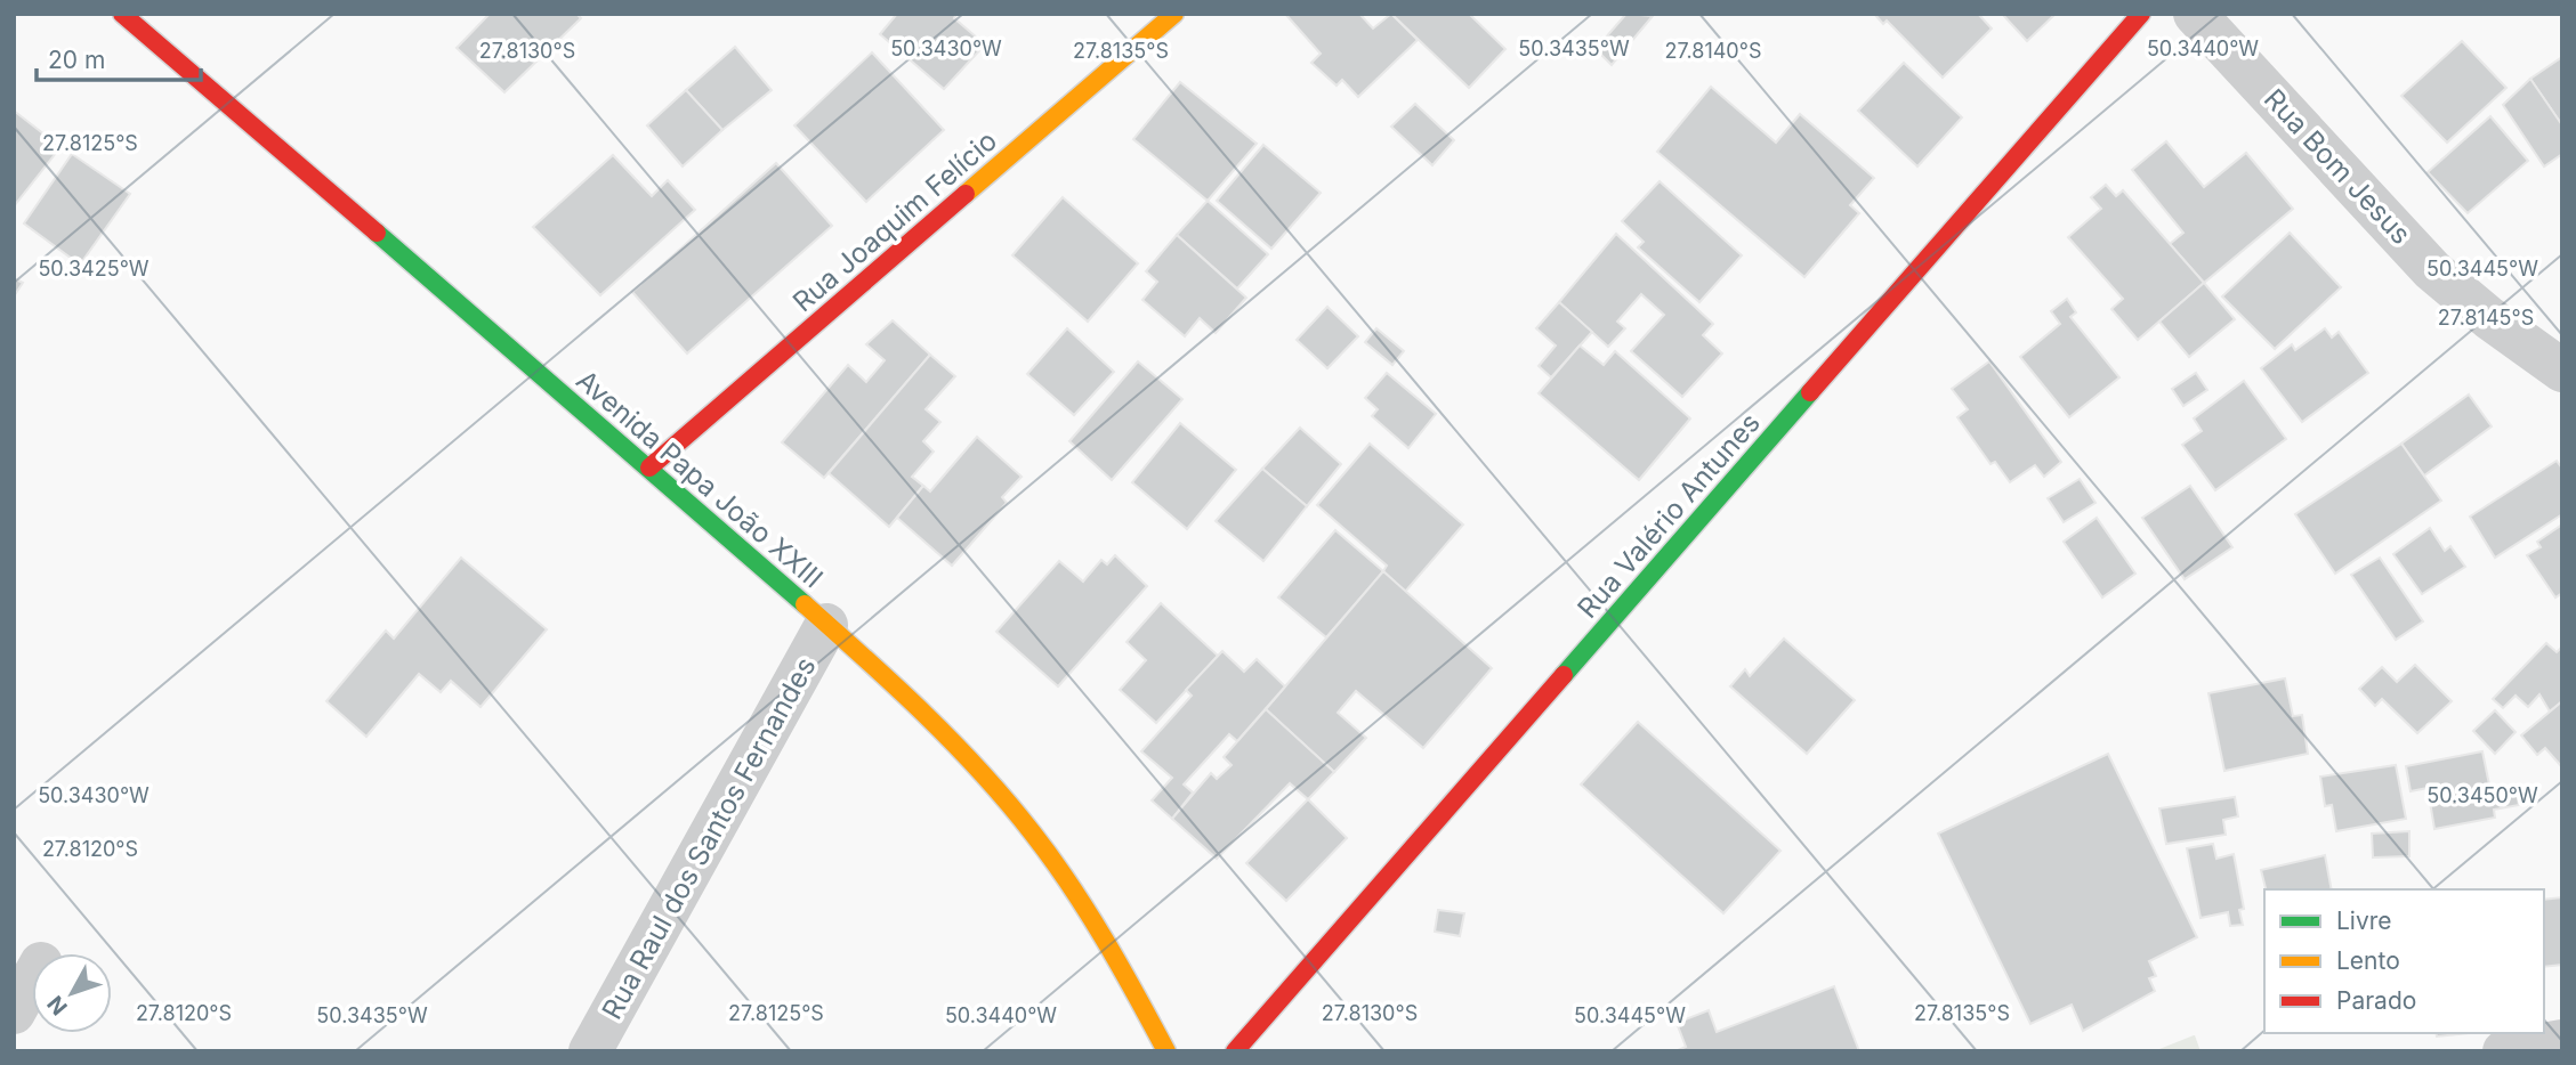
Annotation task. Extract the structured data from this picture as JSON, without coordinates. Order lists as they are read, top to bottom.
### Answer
{
  "streets": {
    "street": [
      "Rua Bom Jesus",
      "Rua Joaquim Felício",
      "Avenida Papa João XXIII",
      "Rua Valério Antunes",
      "Rua Raul dos Santos Fernandes"
    ]
  },
  "crossings": [
    ["Rua Joaquim Felício", "Avenida Papa João XXIII"],
    ["Avenida Papa João XXIII", "Rua Raul dos Santos Fernandes"]
  ],
  "legend": ["Livre", "Lento", "Parado"],
  "scale_bar": "20 m",
  "north": "bottom left",
  "coordinates": [
    "50.3430°W",
    "50.3435°W",
    "50.3440°W",
    "27.8130°S",
    "27.8135°S",
    "27.8140°S",
    "27.8125°S",
    "50.3425°W",
    "50.3445°W",
    "27.8145°S",
    "50.3450°W",
    "27.8120°S"
  ]
}
